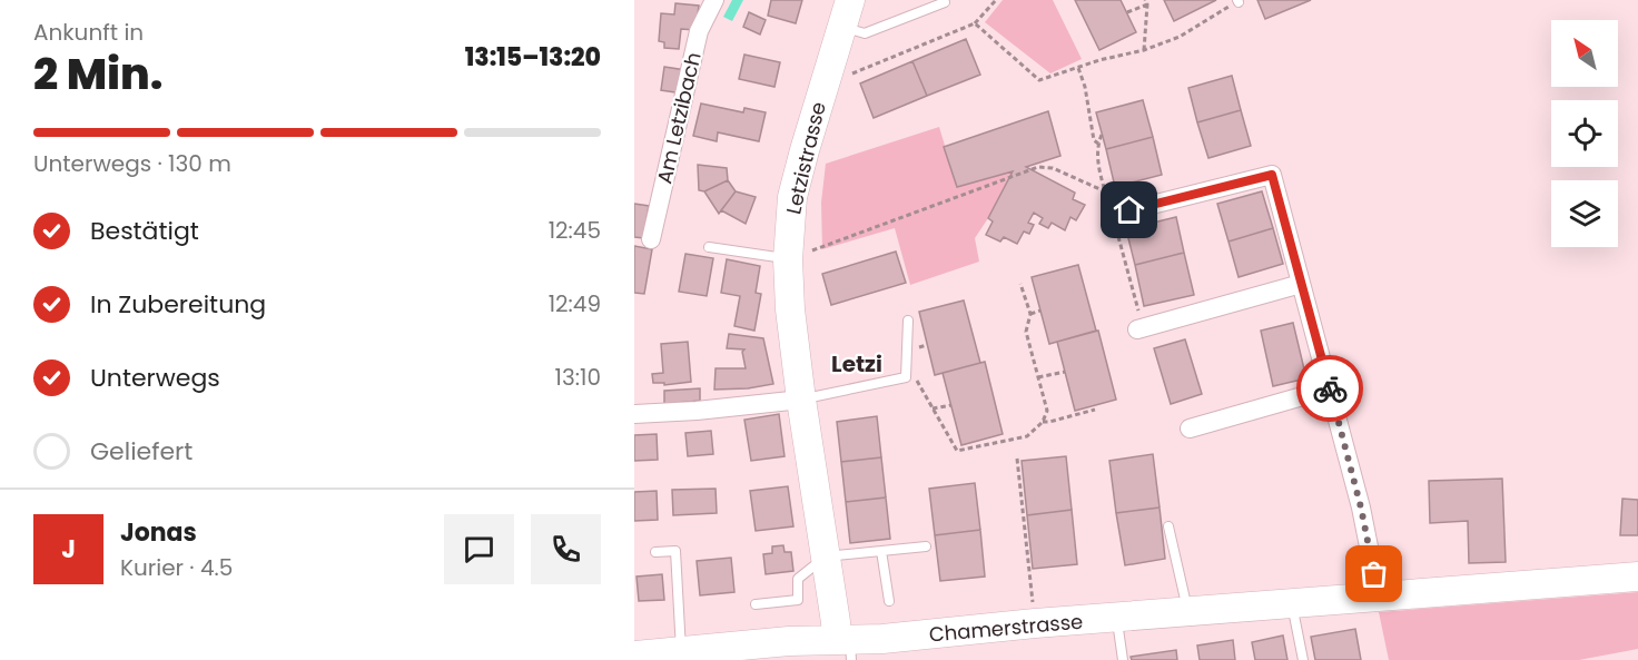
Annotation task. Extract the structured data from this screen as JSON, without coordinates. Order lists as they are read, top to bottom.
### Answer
{
  "streets": {
    "main road": ["Letzistrasse", "Chamerstrasse"],
    "street": ["Am Letzibach"]
  },
  "crossings": [
    ["Letzistrasse", "Chamerstrasse"]
  ],
  "districts": ["Letzi"],
  "north": "top left",
  "page": {
    "heading": ["2 Min.", "Ankunft in", "13:15–13:20"],
    "panel": ["Jonas", "Kurier · 4.5"],
    "bar": "Unterwegs · 130 m",
    "list": [
      ["Bestätigt", "12:45"],
      ["In Zubereitung", "12:49"],
      ["Unterwegs", "13:10"],
      "Geliefert"
    ],
    "round": "J"
  }
}
